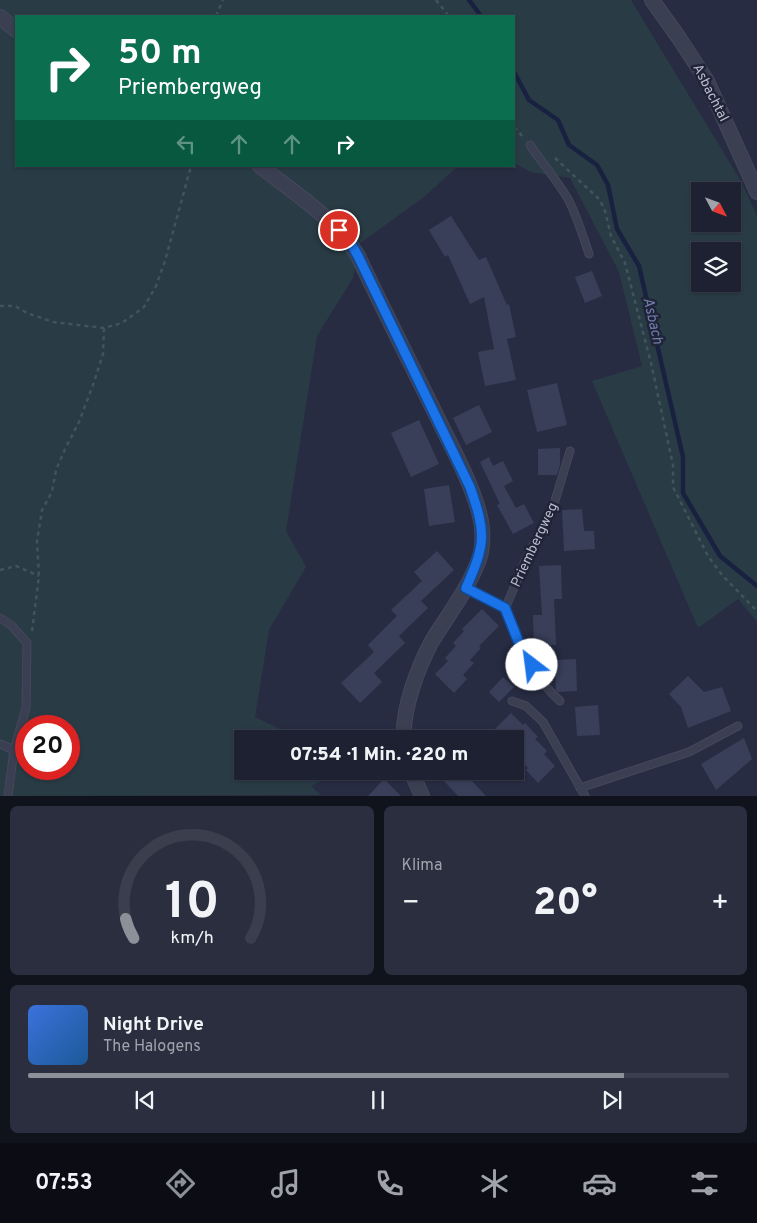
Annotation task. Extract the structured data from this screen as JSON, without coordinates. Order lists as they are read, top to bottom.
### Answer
{
  "streets": {
    "street": ["Asbachtal"],
    "lane": ["Priembergweg"]
  },
  "water": ["Asbach"],
  "north": "bottom right",
  "page": {
    "turn": ["50 m", "Priembergweg"],
    "limit": "20",
    "trip": "07:54 · 1 Min. · 220 m",
    "tile": "Klima",
    "heat": ["−", "20°", "+"],
    "song": ["Night Drive", "The Halogens"],
    "tabs": "07:53",
    "gauge": ["10", "km/h"]
  }
}
